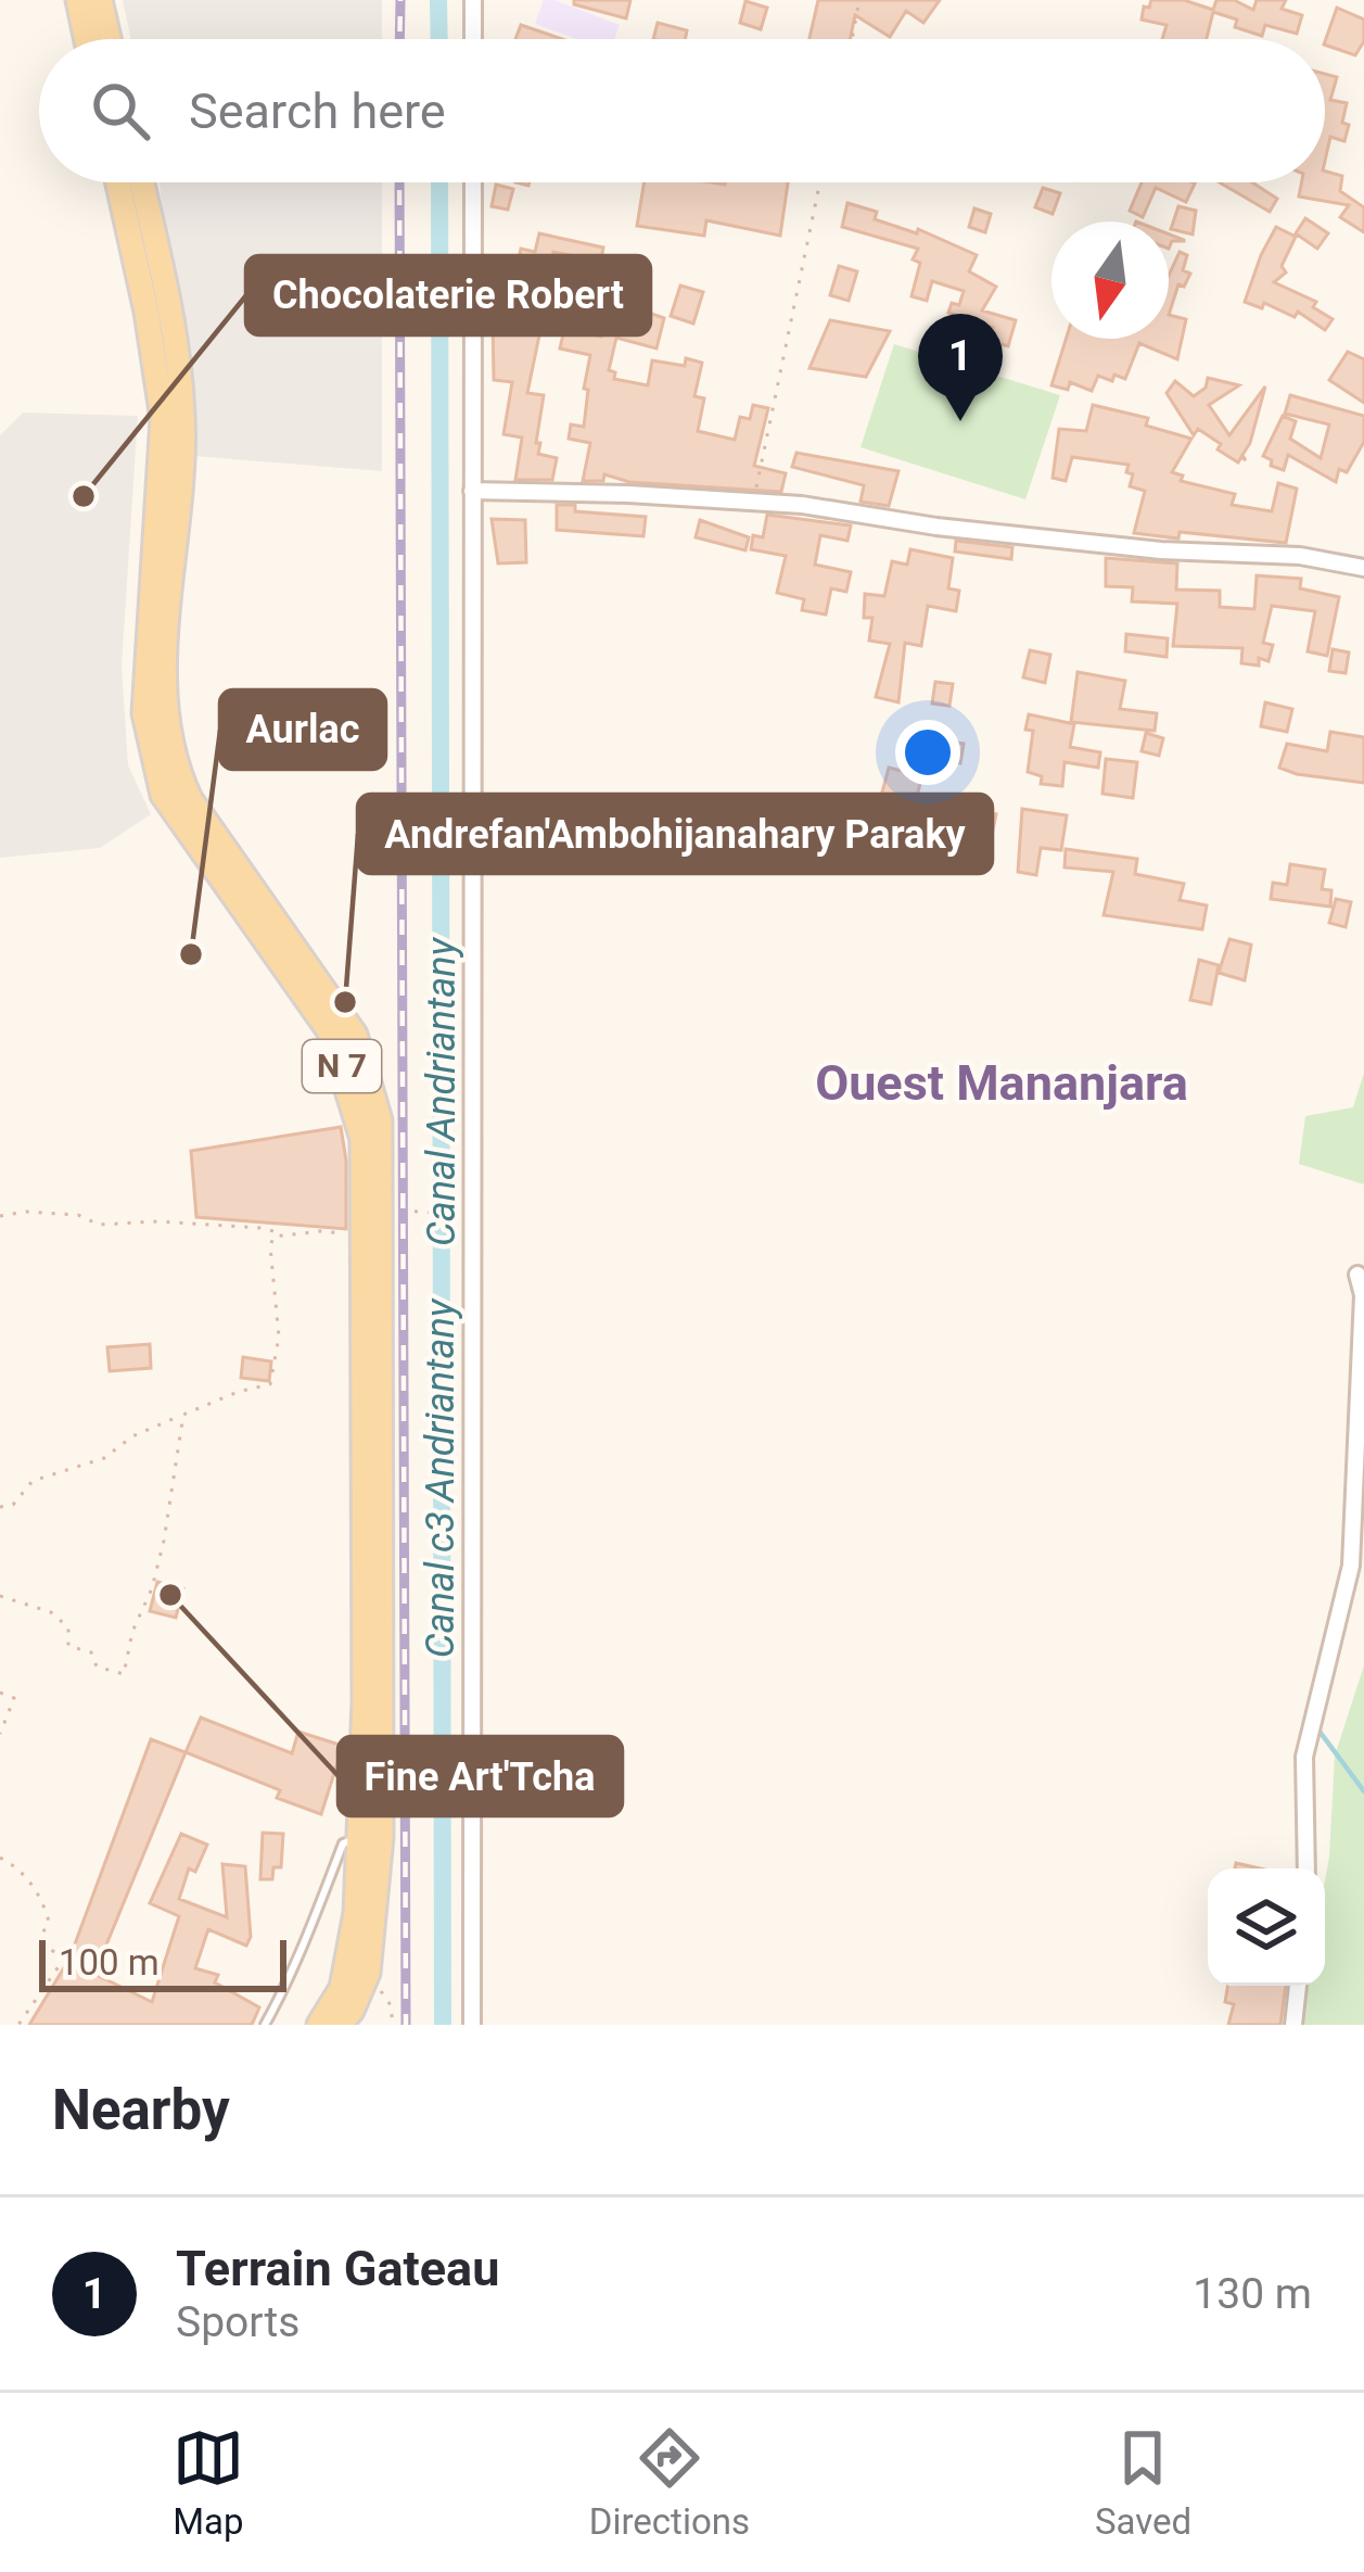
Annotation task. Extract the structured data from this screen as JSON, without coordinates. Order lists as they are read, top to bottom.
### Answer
{
  "streets": {
    "main road": ["N 7"]
  },
  "districts": ["Ouest Mananjara"],
  "water": ["Canal Andriantany", "Canal c3 Andriantany"],
  "places": [
    "Chocolaterie Robert",
    "Aurlac",
    "Andrefan'Ambohijanahary Paraky",
    "Fine Art'Tcha"
  ],
  "scale_bar": "100 m",
  "north": "bottom",
  "page": {
    "search": "Search here",
    "pins": "1",
    "scale": "100 m",
    "heading": "Nearby",
    "list": [
      {
        "mark": "1",
        "name": "Terrain Gateau",
        "note": "Sports",
        "value": "130 m"
      }
    ],
    "nav": ["Map", "Directions", "Saved"]
  }
}
